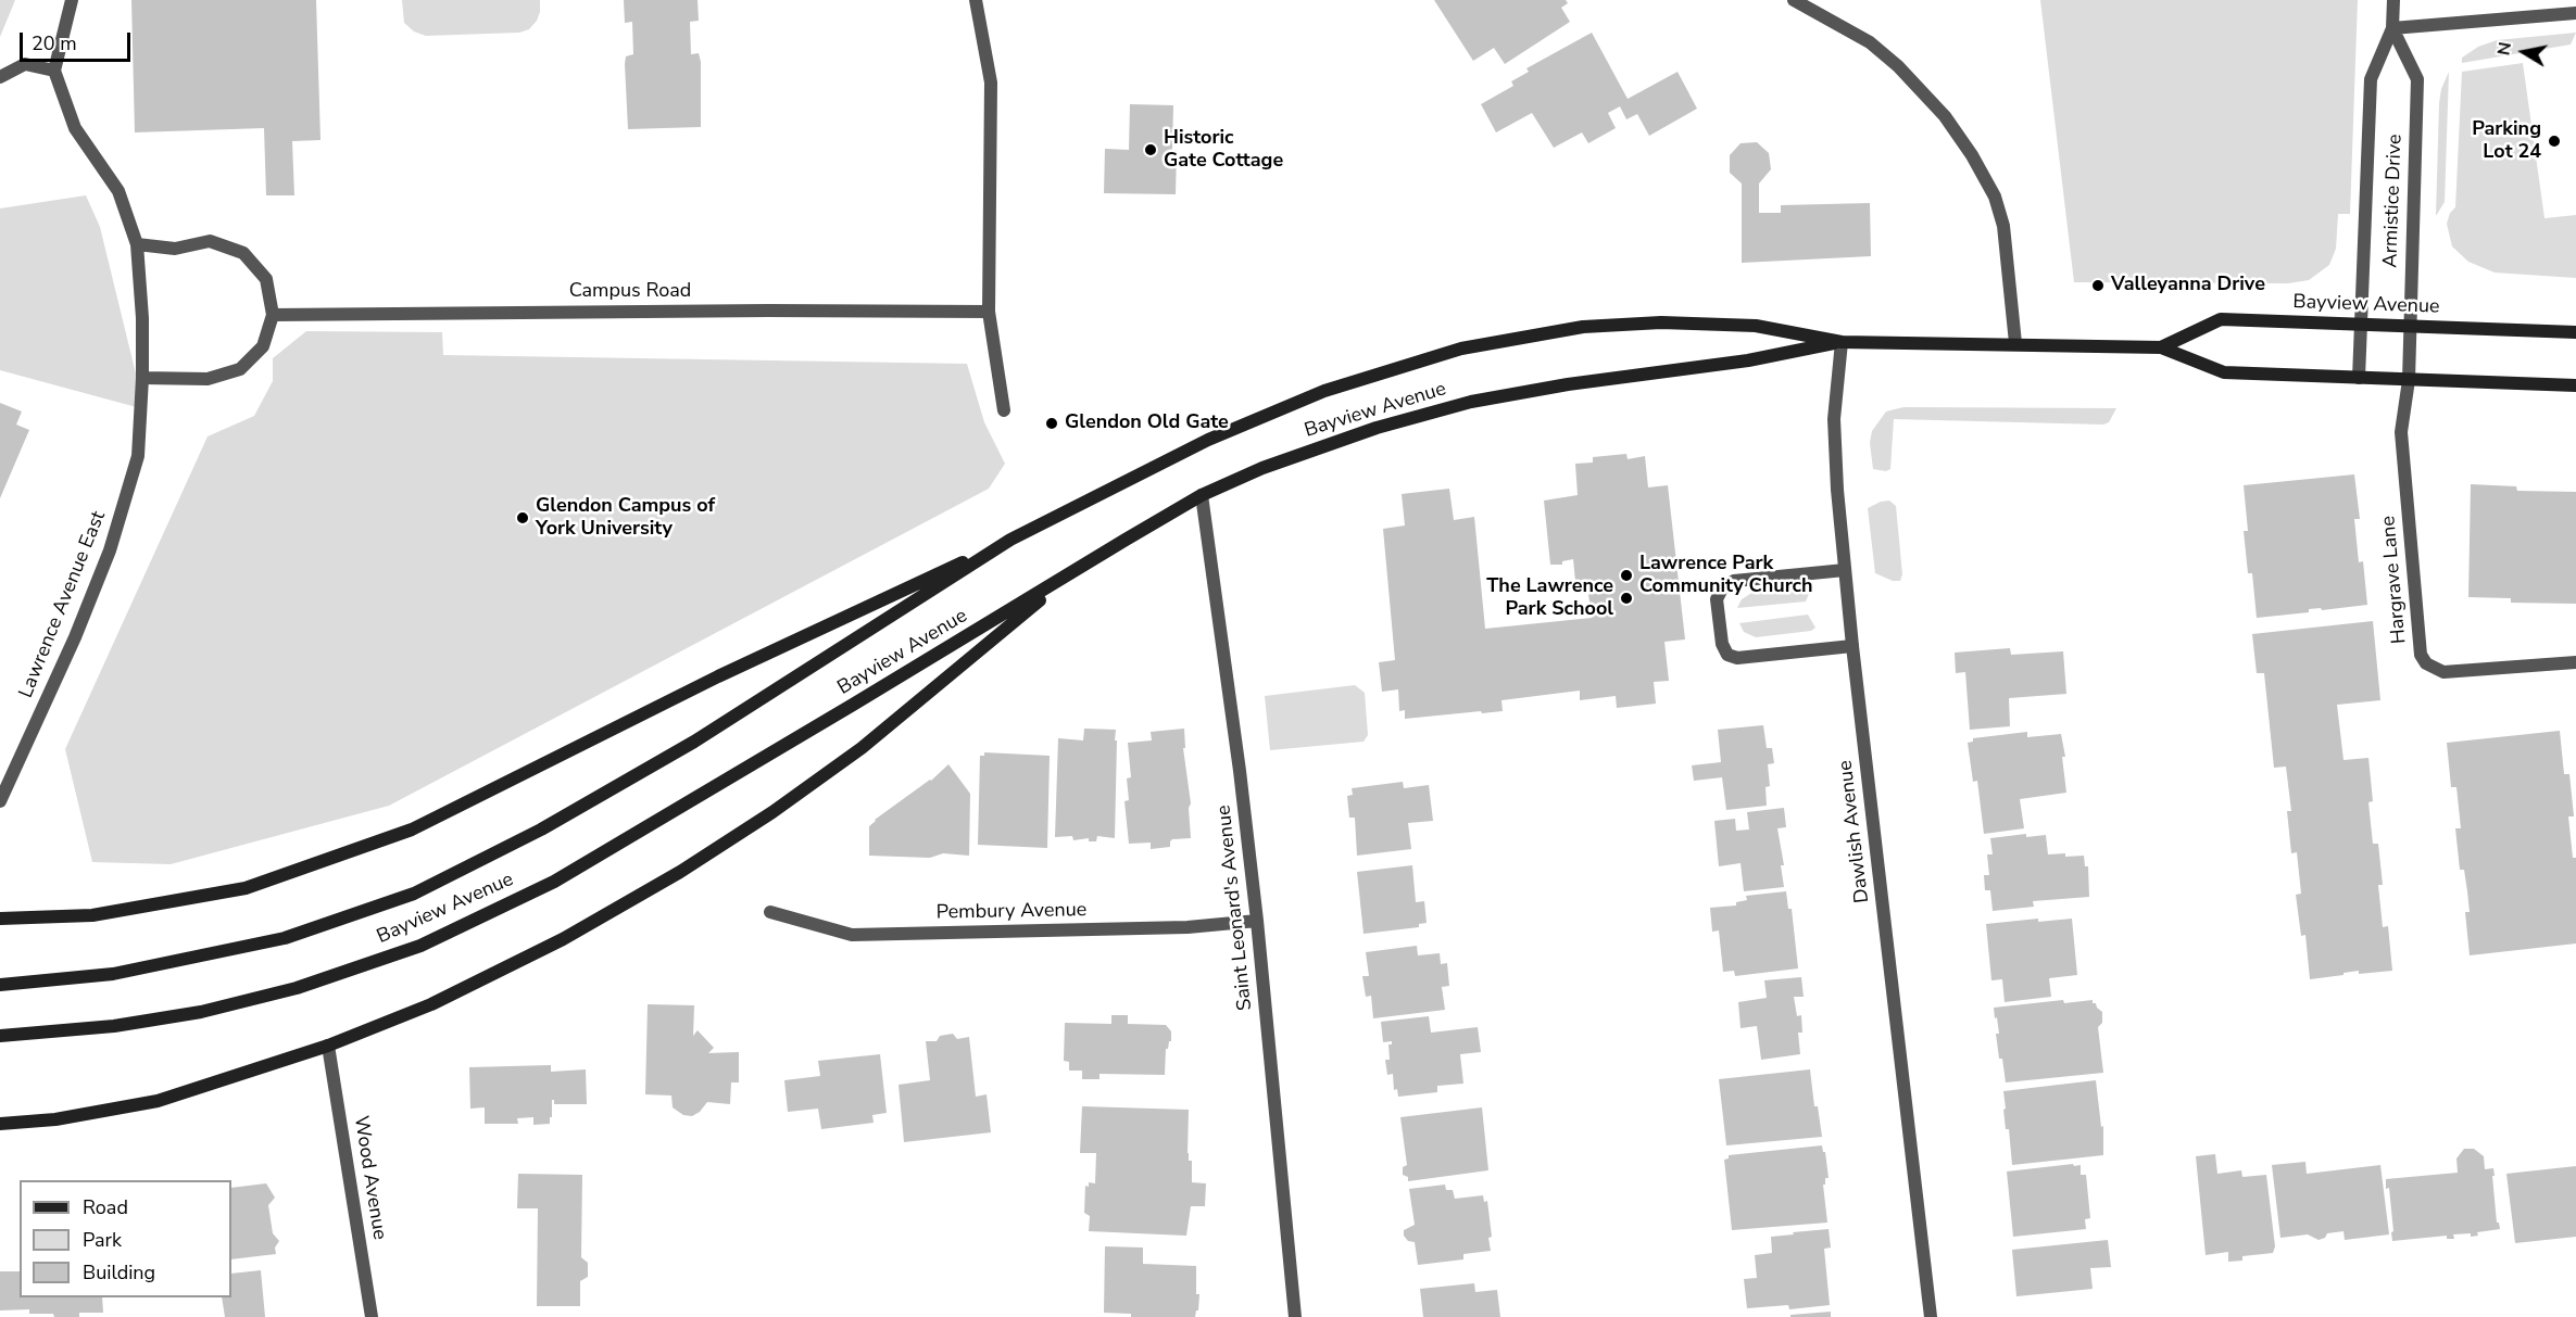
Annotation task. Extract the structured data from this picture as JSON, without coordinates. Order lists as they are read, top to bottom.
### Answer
{
  "streets": {
    "main road": ["Bayview Avenue"],
    "street": [
      "Armistice Drive",
      "Campus Road",
      "Hargrave Lane",
      "Lawrence Avenue East",
      "Dawlish Avenue",
      "Saint Leonard's Avenue",
      "Pembury Avenue",
      "Wood Avenue"
    ]
  },
  "crossings": [
    ["Armistice Drive", "Bayview Avenue"],
    ["Armistice Drive", "Hargrave Lane"],
    ["Bayview Avenue", "Hargrave Lane"],
    ["Bayview Avenue", "Dawlish Avenue"],
    ["Bayview Avenue", "Saint Leonard's Avenue"],
    ["Saint Leonard's Avenue", "Pembury Avenue"]
  ],
  "places": [
    "Parking Lot 24",
    "Historic Gate Cottage",
    "Valleyanna Drive",
    "Glendon Old Gate",
    "Glendon Campus of York University",
    "Lawrence Park Community Church",
    "The Lawrence Park School"
  ],
  "legend": ["Road", "Park", "Building"],
  "scale_bar": "20 m",
  "north": "left"
}
